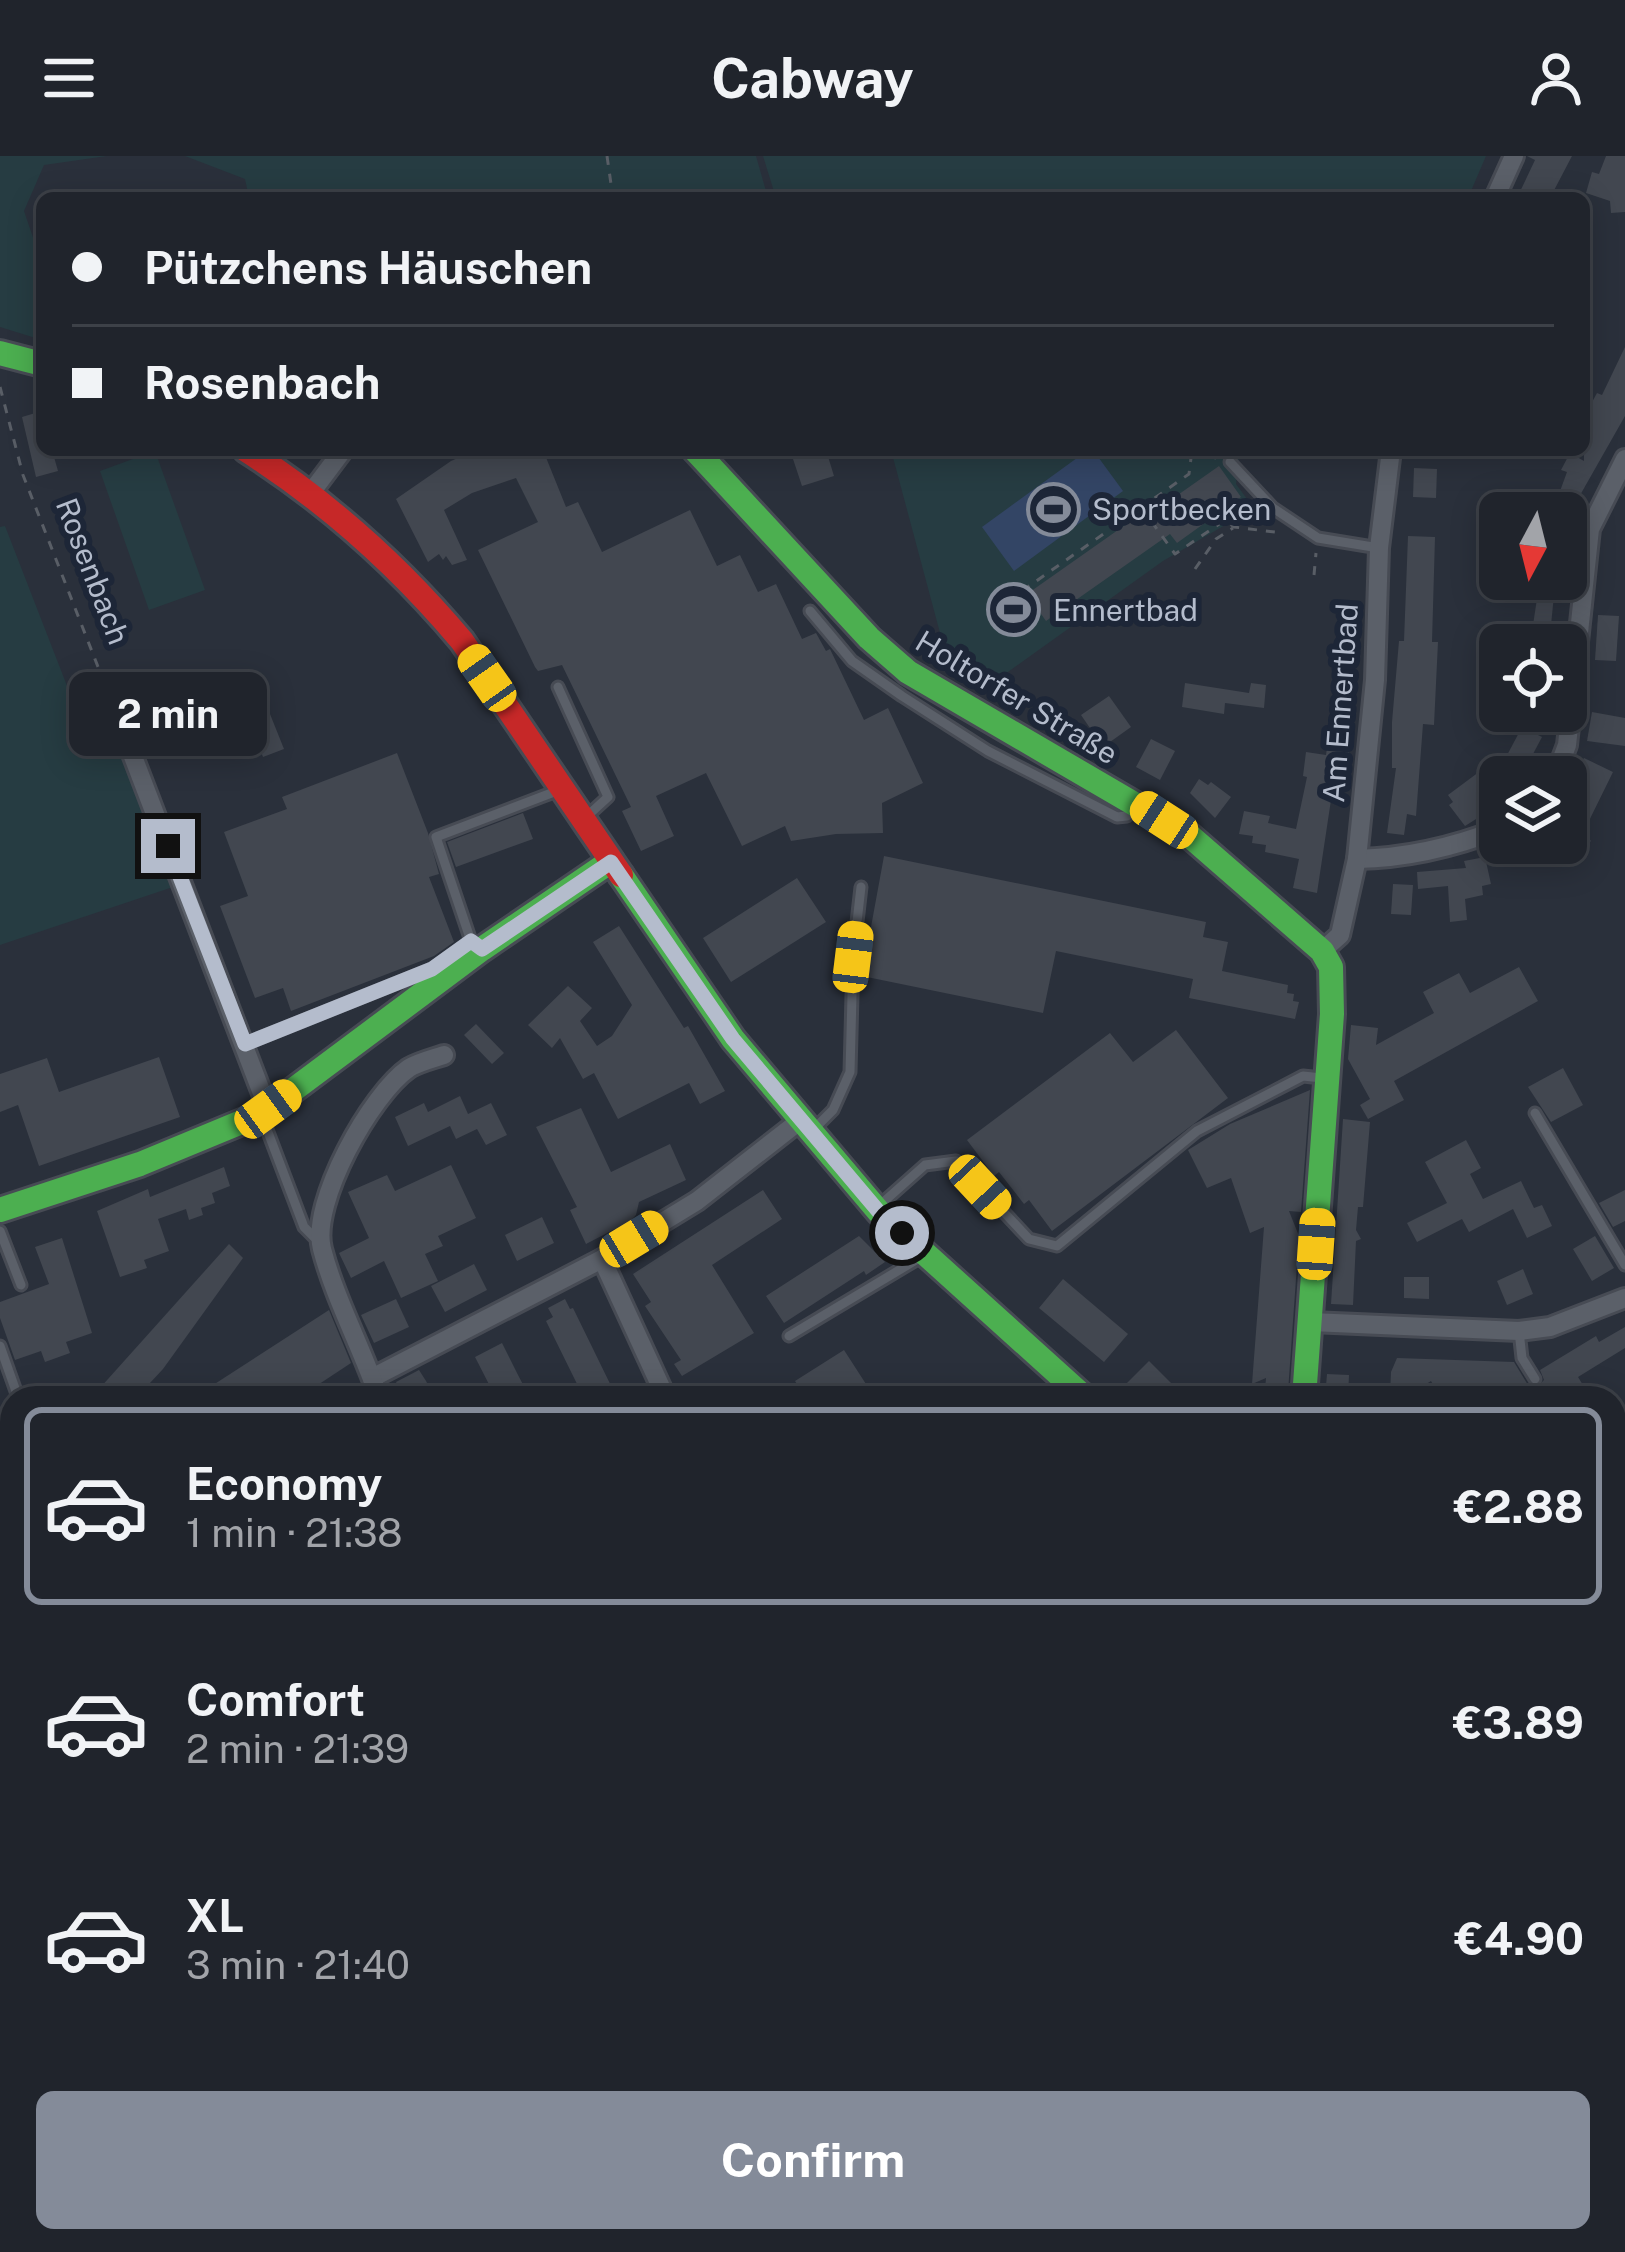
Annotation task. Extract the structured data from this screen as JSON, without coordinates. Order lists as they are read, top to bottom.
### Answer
{
  "streets": {
    "street": ["Holtorfer Straße", "Am Ennertbad"],
    "path": ["Rosenbach"]
  },
  "crossings": [
    ["Holtorfer Straße", "Am Ennertbad"]
  ],
  "places": {
    "sports": ["Sportbecken", "Ennertbad"]
  },
  "north": "bottom",
  "page": {
    "header": "Cabway",
    "banner": ["Pützchens Häuschen", "Rosenbach"],
    "bubble": "2 min",
    "list": [
      {
        "name": "Economy",
        "note": "1 min · 21:38",
        "value": "€2.88"
      },
      {
        "name": "Comfort",
        "note": "2 min · 21:39",
        "value": "€3.89"
      },
      {
        "name": "XL",
        "note": "3 min · 21:40",
        "value": "€4.90"
      }
    ],
    "buttons": "Confirm"
  }
}
